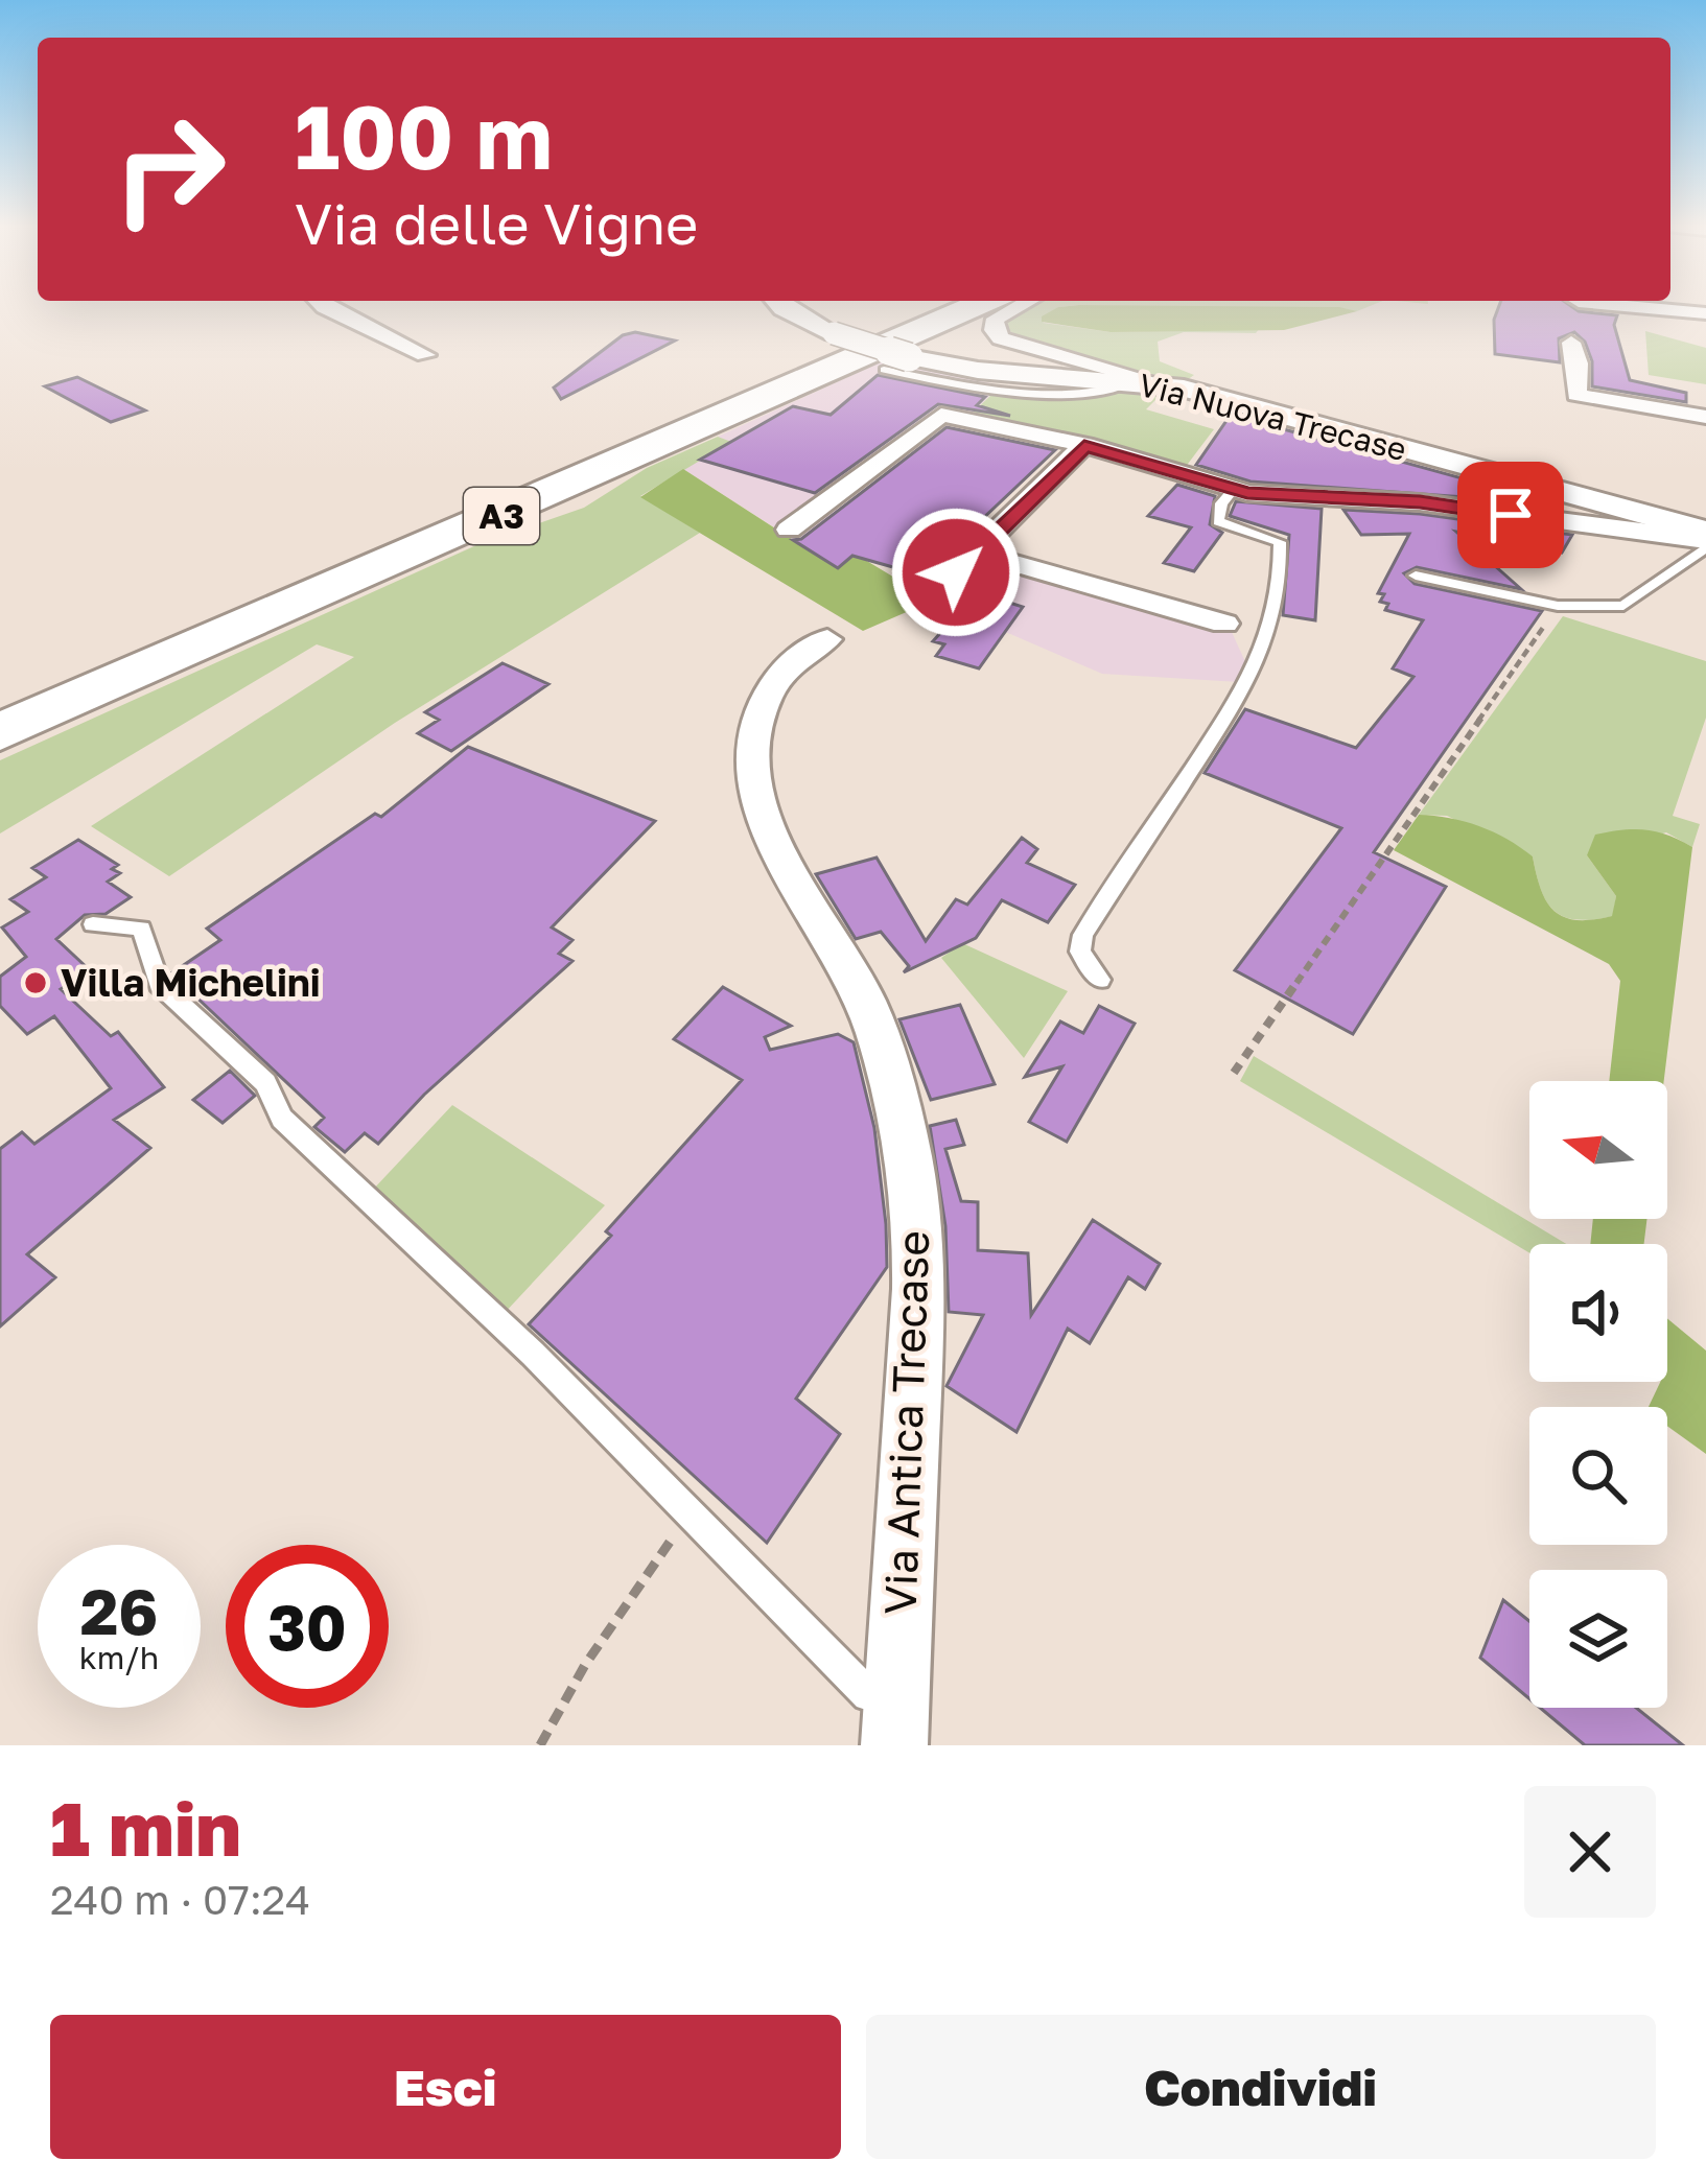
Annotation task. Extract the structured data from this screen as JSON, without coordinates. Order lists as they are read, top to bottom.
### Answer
{
  "streets": {
    "highway": ["A3"],
    "street": ["Via Nuova Trecase", "Via Antica Trecase"]
  },
  "places": ["Villa Michelini"],
  "north": "left",
  "page": {
    "turn": ["100 m", "Via delle Vigne"],
    "speed": "26 km/h",
    "limit": "30",
    "heading": ["1 min", "240 m · 07:24"],
    "buttons": ["Esci", "Condividi"]
  }
}
